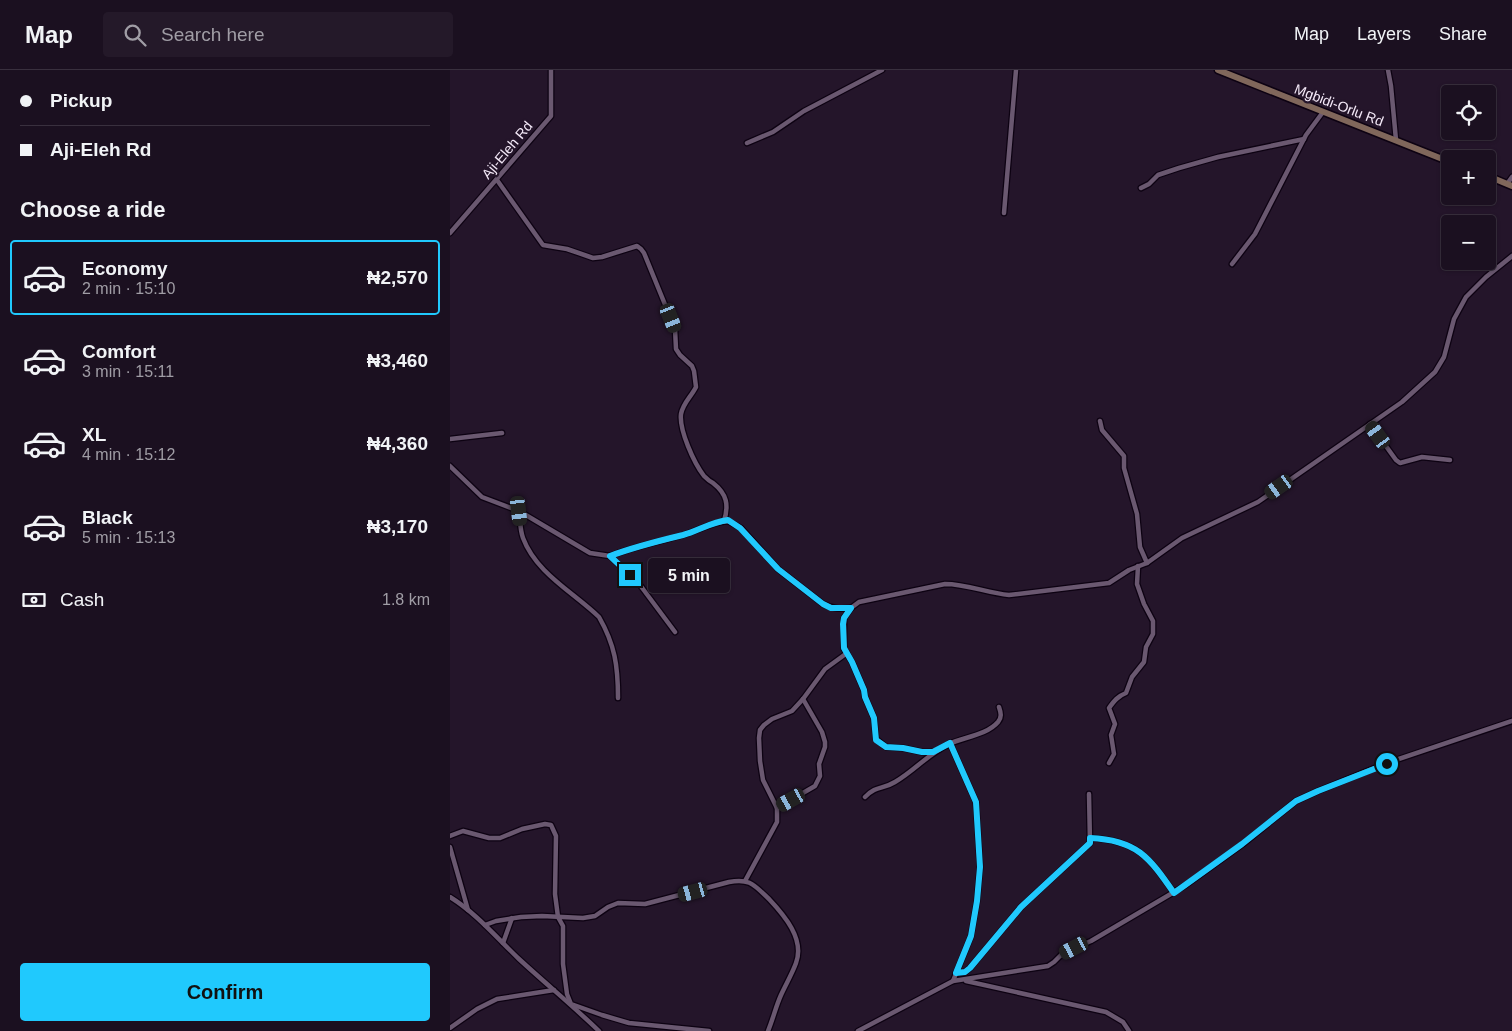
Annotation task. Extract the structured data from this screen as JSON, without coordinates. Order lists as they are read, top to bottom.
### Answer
{
  "streets": {
    "main road": ["Mgbidi-Orlu Rd"],
    "street": ["Aji-Eleh Rd"]
  },
  "page": {
    "header": "Map",
    "search": "Search here",
    "nav": ["Map", "Layers", "Share"],
    "banner": ["Pickup", "Aji-Eleh Rd"],
    "map_buttons": ["+", "−"],
    "heading": "Choose a ride",
    "list": [
      {
        "name": "Economy",
        "note": "2 min · 15:10",
        "value": "₦2,570"
      },
      {
        "name": "Comfort",
        "note": "3 min · 15:11",
        "value": "₦3,460"
      },
      {
        "name": "XL",
        "note": "4 min · 15:12",
        "value": "₦4,360"
      },
      {
        "name": "Black",
        "note": "5 min · 15:13",
        "value": "₦3,170"
      }
    ],
    "bubble": "5 min",
    "pay": ["Cash", "1.8 km"],
    "buttons": "Confirm"
  }
}
